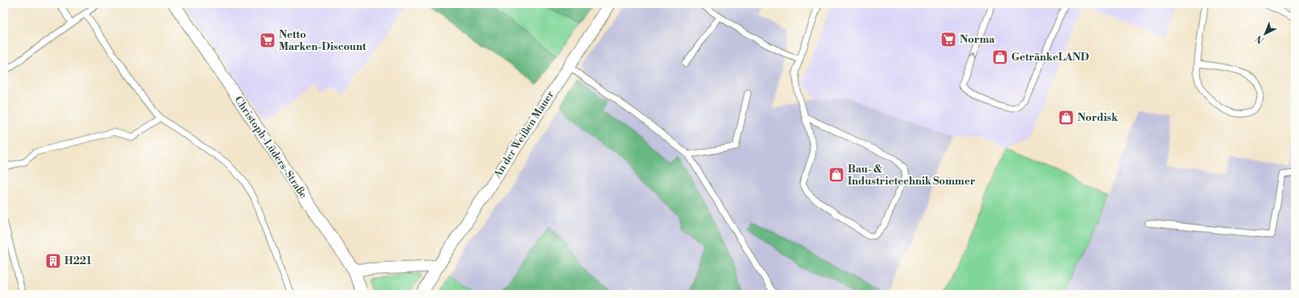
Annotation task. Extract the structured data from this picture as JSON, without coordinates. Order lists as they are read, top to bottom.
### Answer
{
  "streets": {
    "street": ["An der Weißen Mauer", "Christoph-Lüders-Straße"]
  },
  "places": {
    "supermarket": ["Norma", "Netto Marken-Discount"],
    "shop": ["GetränkeLAND", "Nordisk", "Bau- & Industrietechnik Sommer"],
    "building": ["H221"]
  },
  "north": "bottom left"
}
